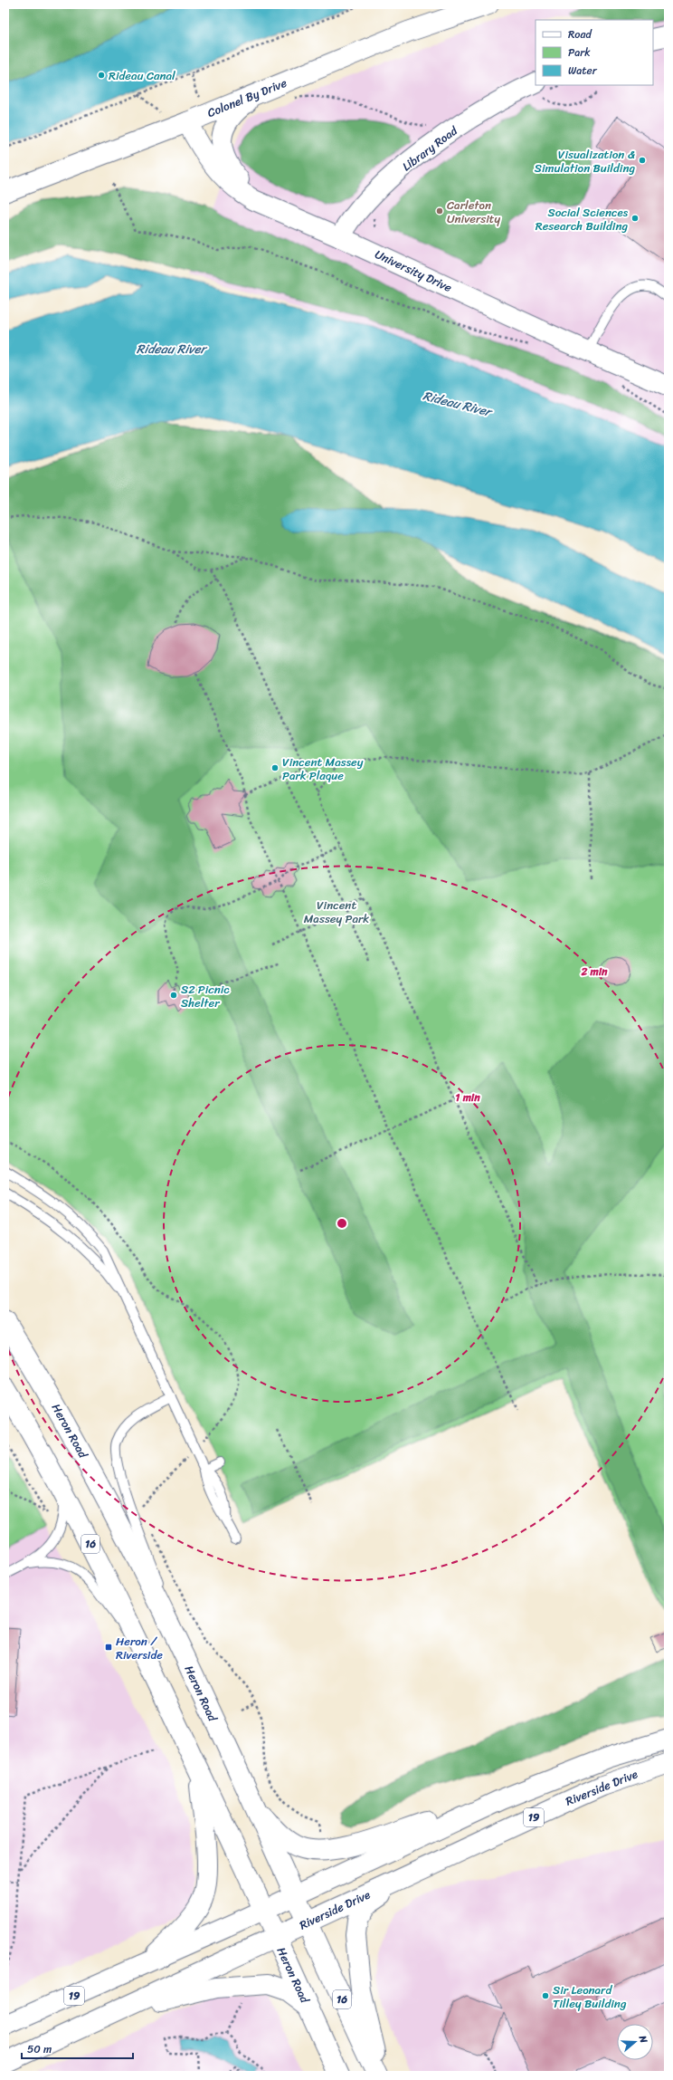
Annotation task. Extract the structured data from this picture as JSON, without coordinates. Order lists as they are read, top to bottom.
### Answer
{
  "streets": {
    "main road": [
      "Colonel By Drive",
      "Library Road",
      "University Drive",
      "Heron Road",
      "16",
      "Riverside Drive",
      "19"
    ]
  },
  "crossings": [
    ["Colonel By Drive", "University Drive"],
    ["Library Road", "University Drive"],
    ["Heron Road", "Riverside Drive"]
  ],
  "water": ["Rideau River"],
  "parks": ["Vincent Massey Park"],
  "places": {
    "other": [
      "Rideau Canal",
      "Visualization & Simulation Building",
      "Carleton University",
      "Social Sciences Research Building",
      "Vincent Massey Park Plaque",
      "S2 Picnic Shelter",
      "Sir Leonard Tilley Building"
    ],
    "transit": ["Heron / Riverside"]
  },
  "legend": ["Road", "Park", "Water"],
  "scale_bar": "50 m",
  "north": "right",
  "rings": ["2 min", "1 min"]
}
